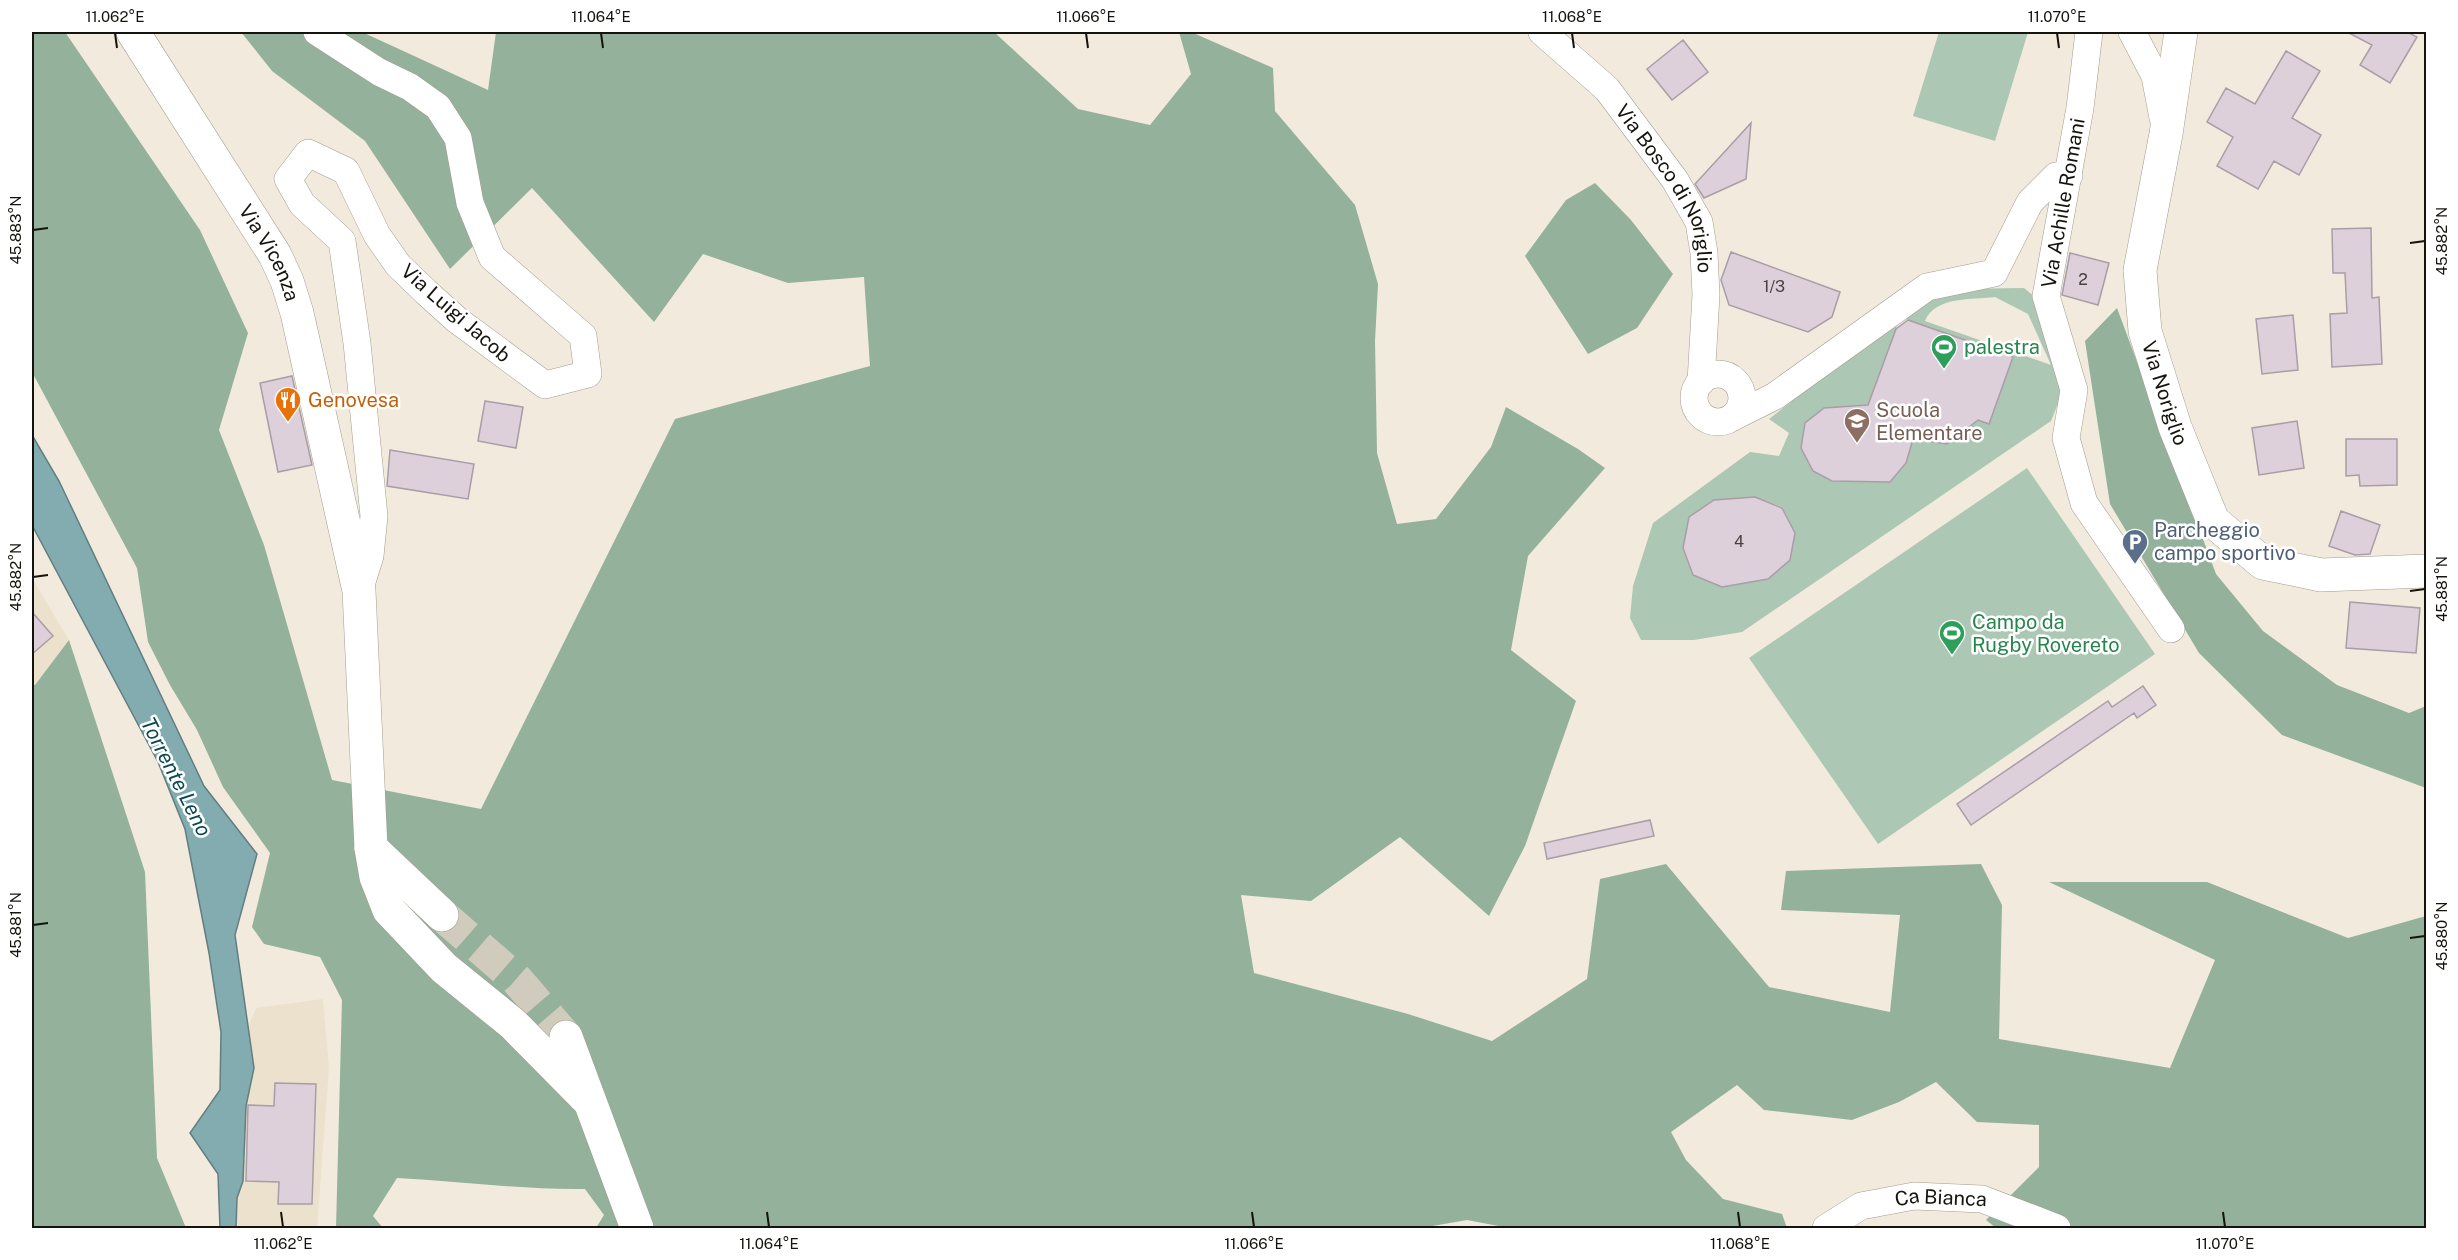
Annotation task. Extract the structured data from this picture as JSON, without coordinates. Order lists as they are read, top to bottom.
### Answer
{
  "streets": {
    "main road": ["Via Vicenza", "Via Noriglio"],
    "street": [
      "Via Bosco di Noriglio",
      "Via Achille Romani",
      "Via Luigi Jacob",
      "Ca Bianca"
    ]
  },
  "crossings": [
    ["Via Bosco di Noriglio", "Via Achille Romani"],
    ["Via Vicenza", "Via Luigi Jacob"]
  ],
  "water": ["Torrente Leno"],
  "places": {
    "sports": ["palestra", "Campo da Rugby Rovereto"],
    "restaurant": ["Genovesa"],
    "school or university": ["Scuola Elementare"],
    "parking": ["Parcheggio campo sportivo"]
  },
  "house_numbers": ["2", "1/3", "4"],
  "coordinates": [
    "11.062°E",
    "11.064°E",
    "11.066°E",
    "11.068°E",
    "11.070°E",
    "45.883°N",
    "45.882°N",
    "45.881°N",
    "45.880°N"
  ]
}
